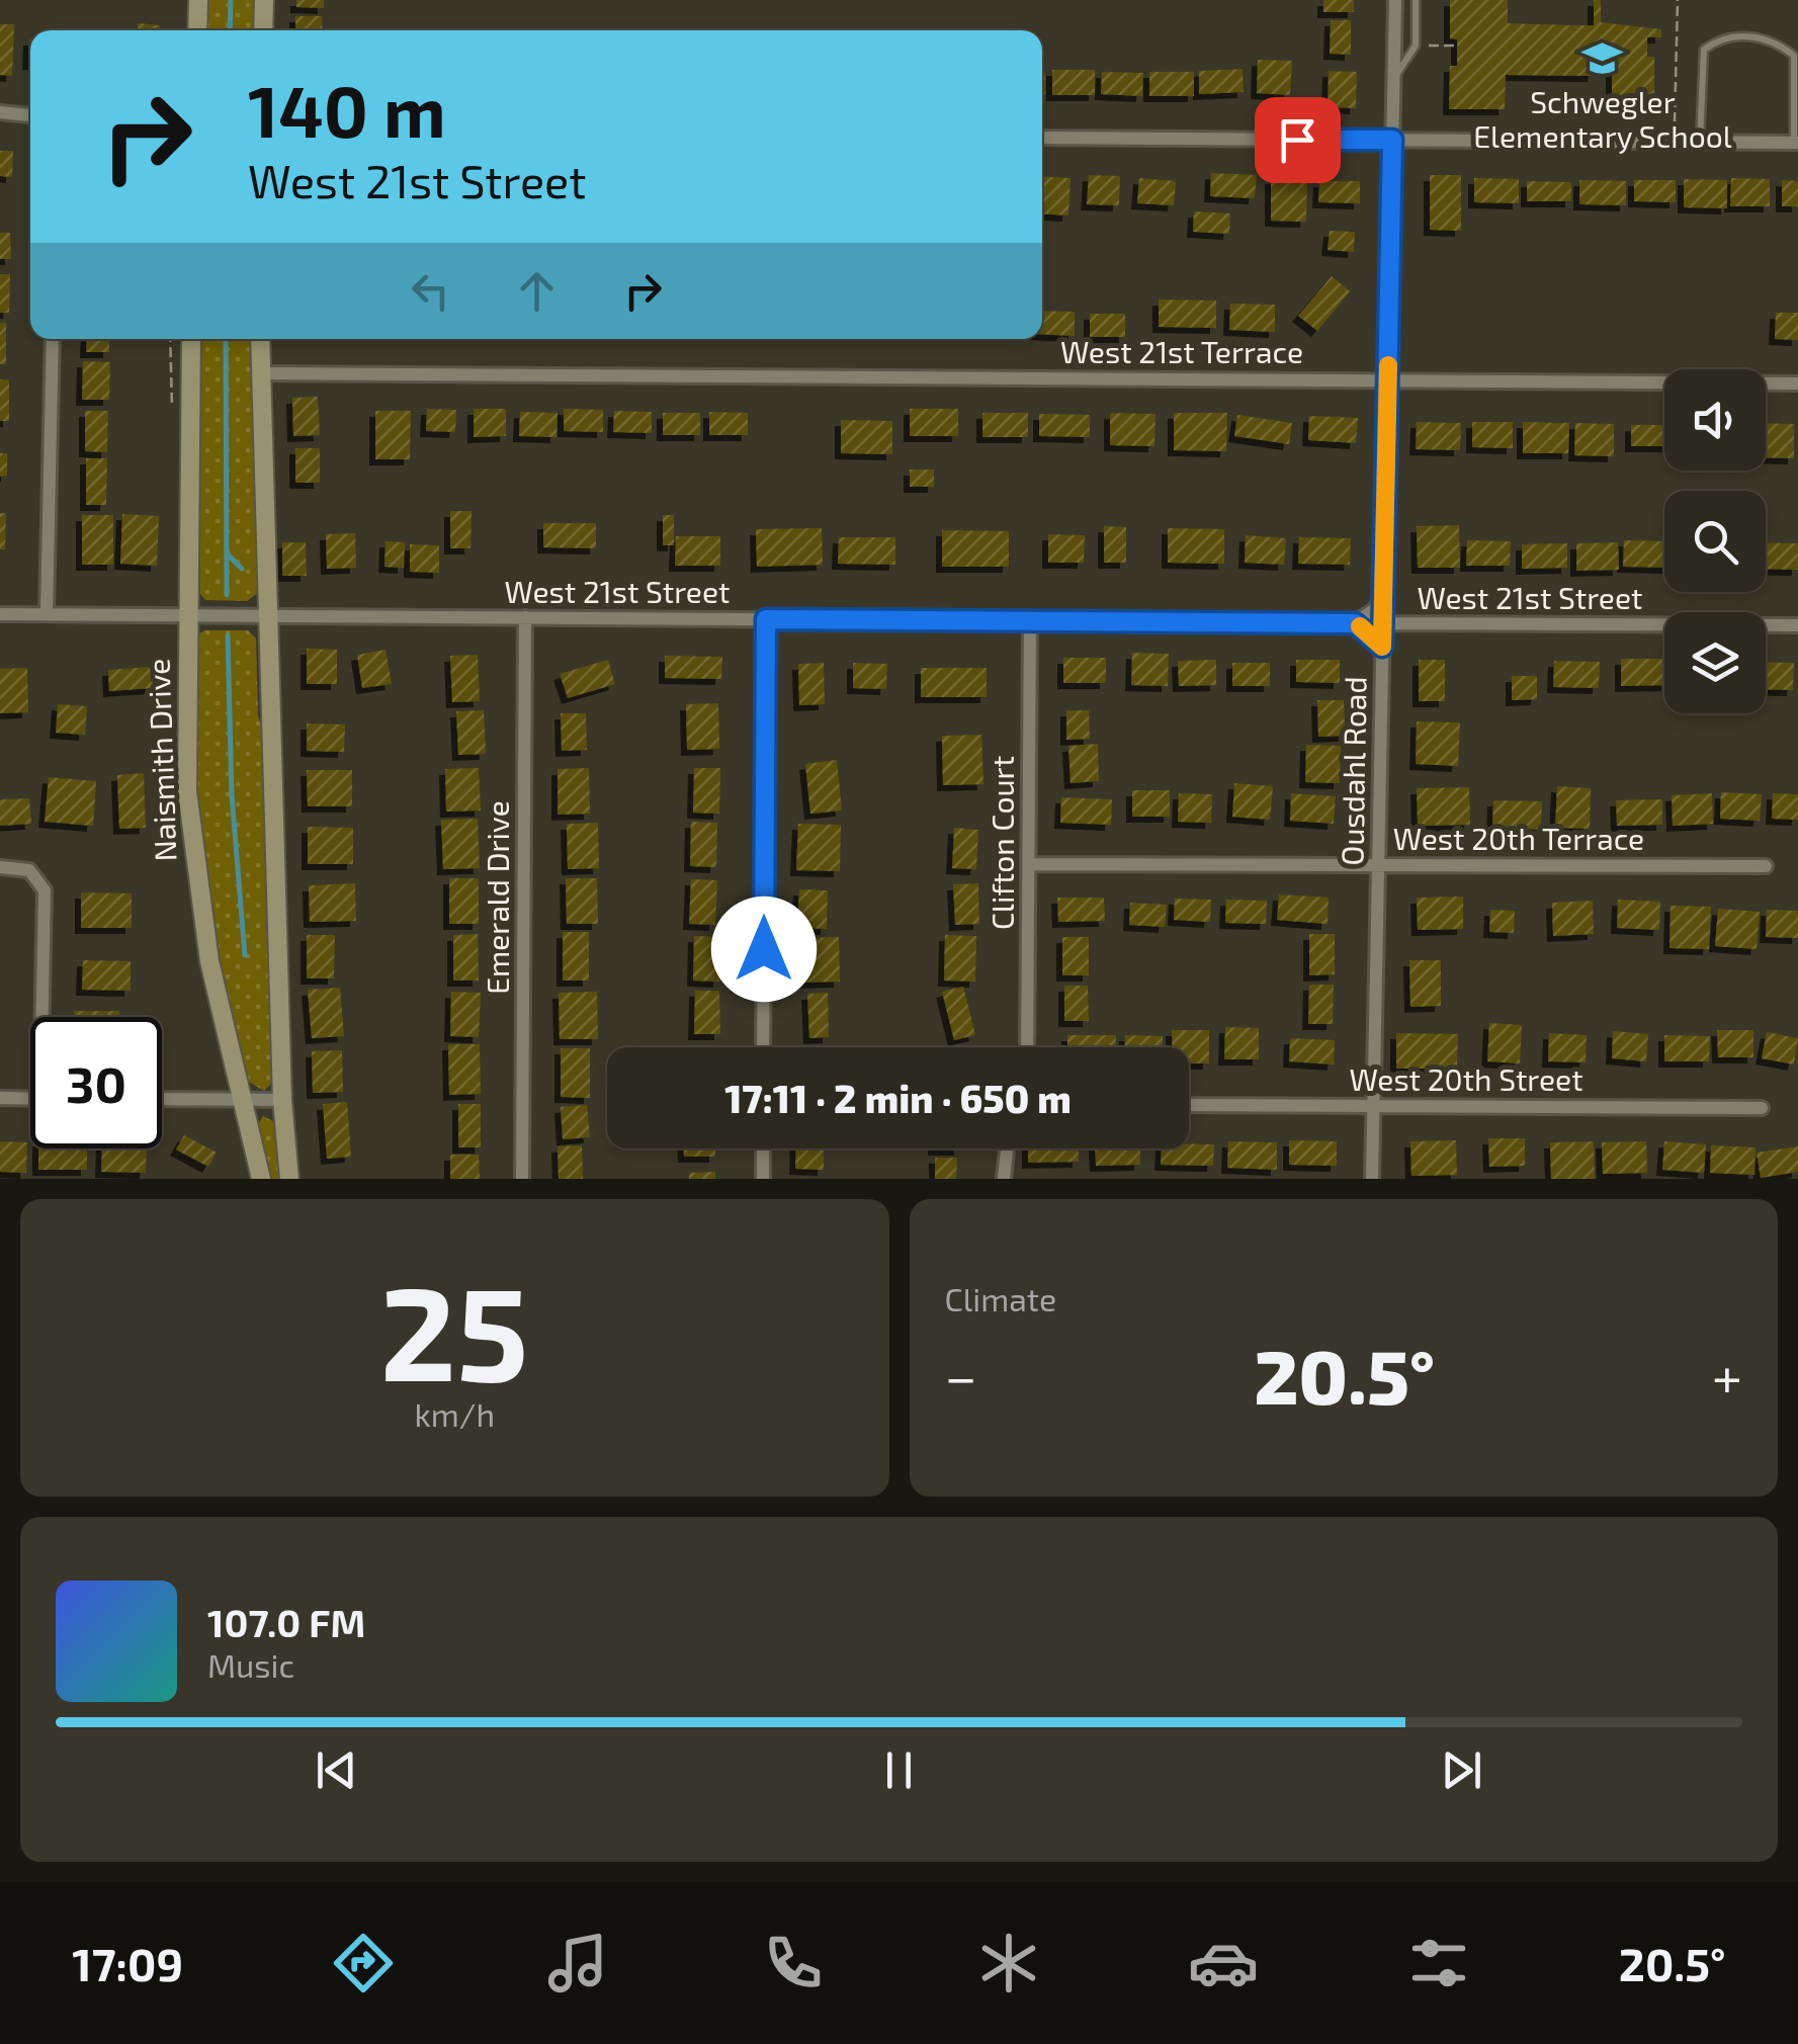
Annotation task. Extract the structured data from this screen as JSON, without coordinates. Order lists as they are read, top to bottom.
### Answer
{
  "streets": {
    "street": [
      "West 21st Terrace",
      "West 21st Street",
      "Naismith Drive",
      "Ousdahl Road",
      "West 20th Terrace",
      "Clifton Court",
      "Emerald Drive",
      "West 20th Street"
    ]
  },
  "crossings": [
    ["West 21st Terrace", "Ousdahl Road"],
    ["West 21st Street", "Naismith Drive"],
    ["West 21st Street", "Ousdahl Road"],
    ["West 21st Street", "Clifton Court"],
    ["West 21st Street", "Emerald Drive"],
    ["Ousdahl Road", "West 20th Terrace"],
    ["Ousdahl Road", "West 20th Street"],
    ["West 20th Terrace", "Clifton Court"]
  ],
  "places": {
    "school or university": ["Schwegler Elementary School"]
  },
  "page": {
    "turn": ["140 m", "West 21st Street"],
    "limit": "30",
    "trip": "17:11 · 2 min · 650 m",
    "tile": [
      ["25", "km/h"],
      "Climate"
    ],
    "heat": ["−", "20.5°", "+"],
    "song": ["107.0 FM", "Music"],
    "tabs": ["17:09", "20.5°"]
  }
}
